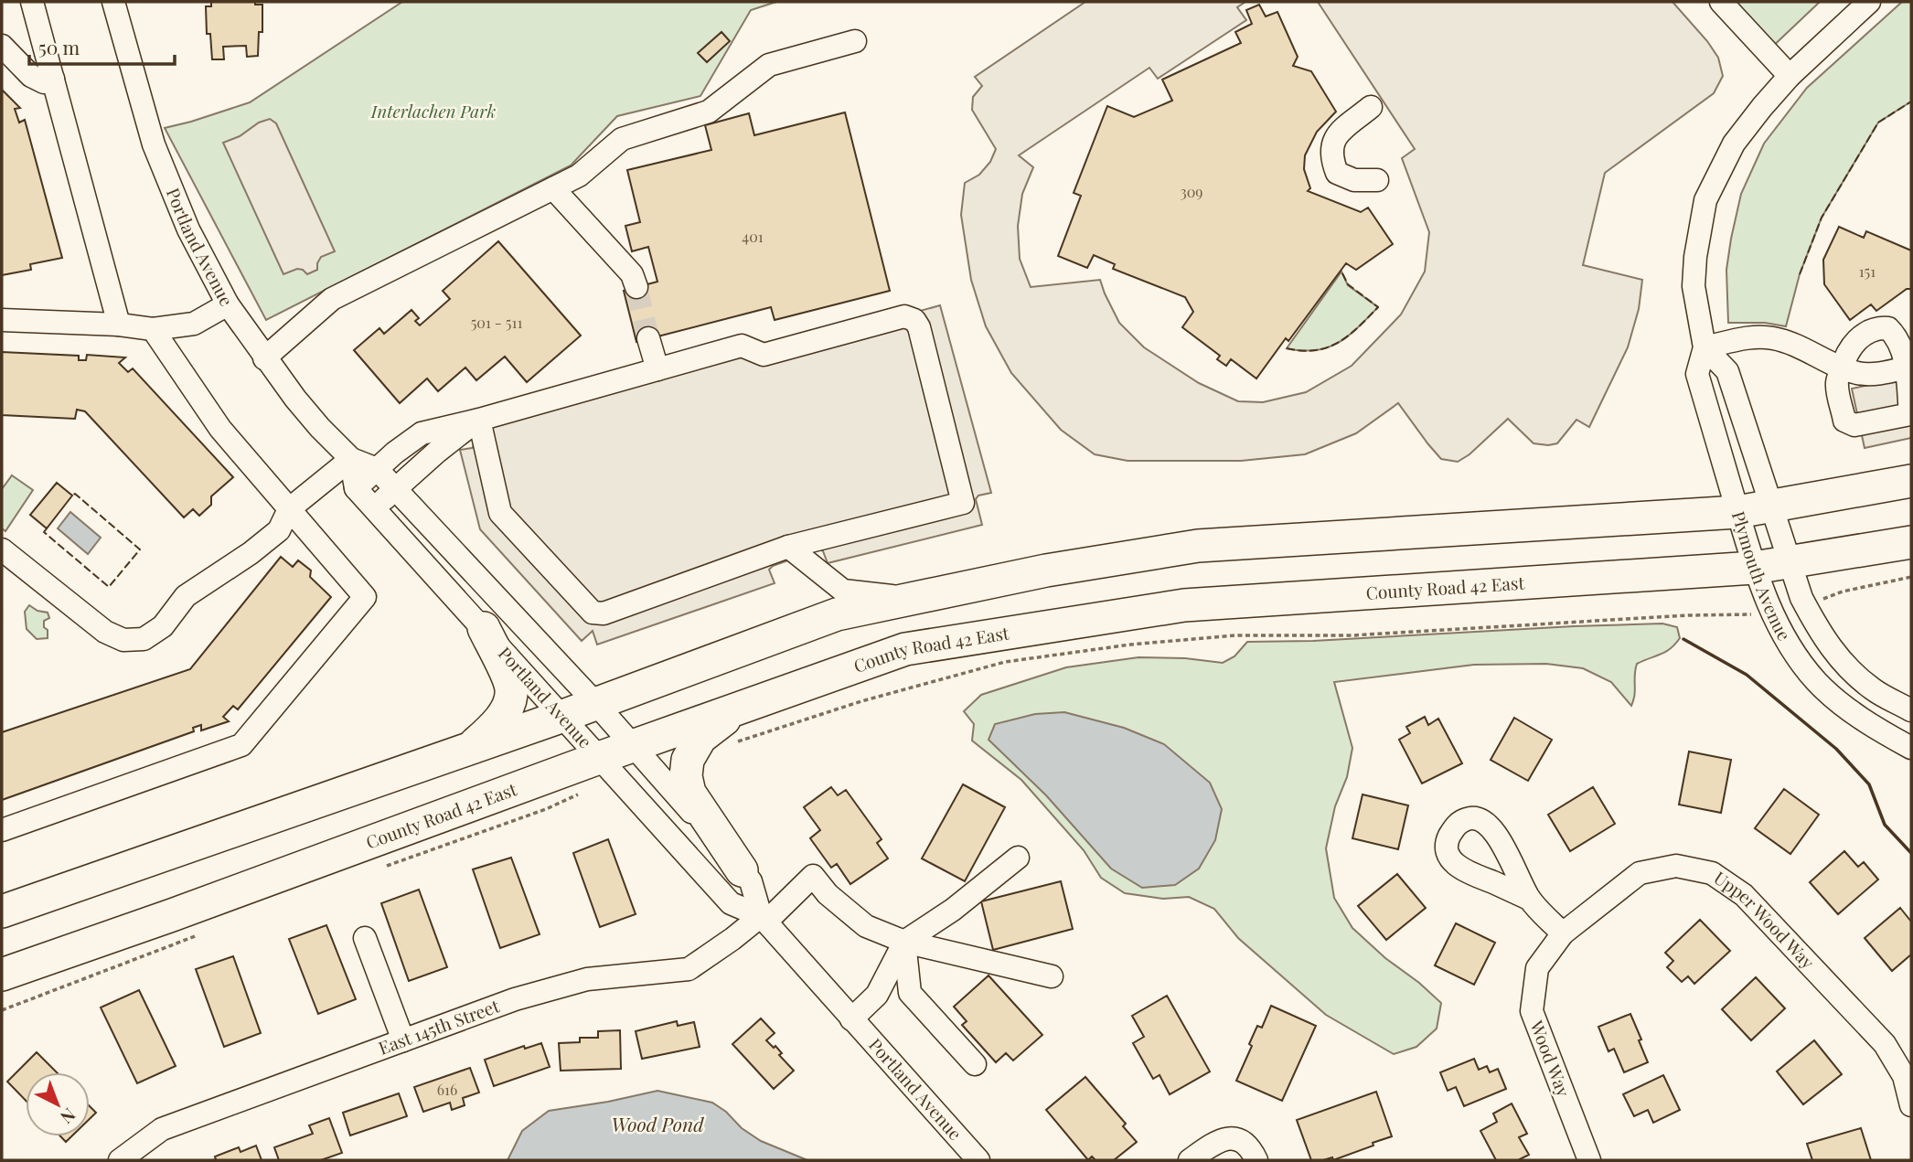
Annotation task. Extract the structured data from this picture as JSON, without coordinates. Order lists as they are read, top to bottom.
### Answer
{
  "streets": {
    "highway": ["County Road 42 East"],
    "street": [
      "Portland Avenue",
      "Plymouth Avenue",
      "Upper Wood Way",
      "East 145th Street",
      "Wood Way"
    ]
  },
  "crossings": [
    ["Portland Avenue", "County Road 42 East"],
    ["Portland Avenue", "East 145th Street"],
    ["Plymouth Avenue", "County Road 42 East"],
    ["Upper Wood Way", "Wood Way"]
  ],
  "water": ["Wood Pond"],
  "parks": ["Interlachen Park"],
  "house_numbers": [
    "309",
    "401",
    "151",
    "501 - 511",
    "616"
  ],
  "scale_bar": "50 m",
  "north": "bottom right"
}
